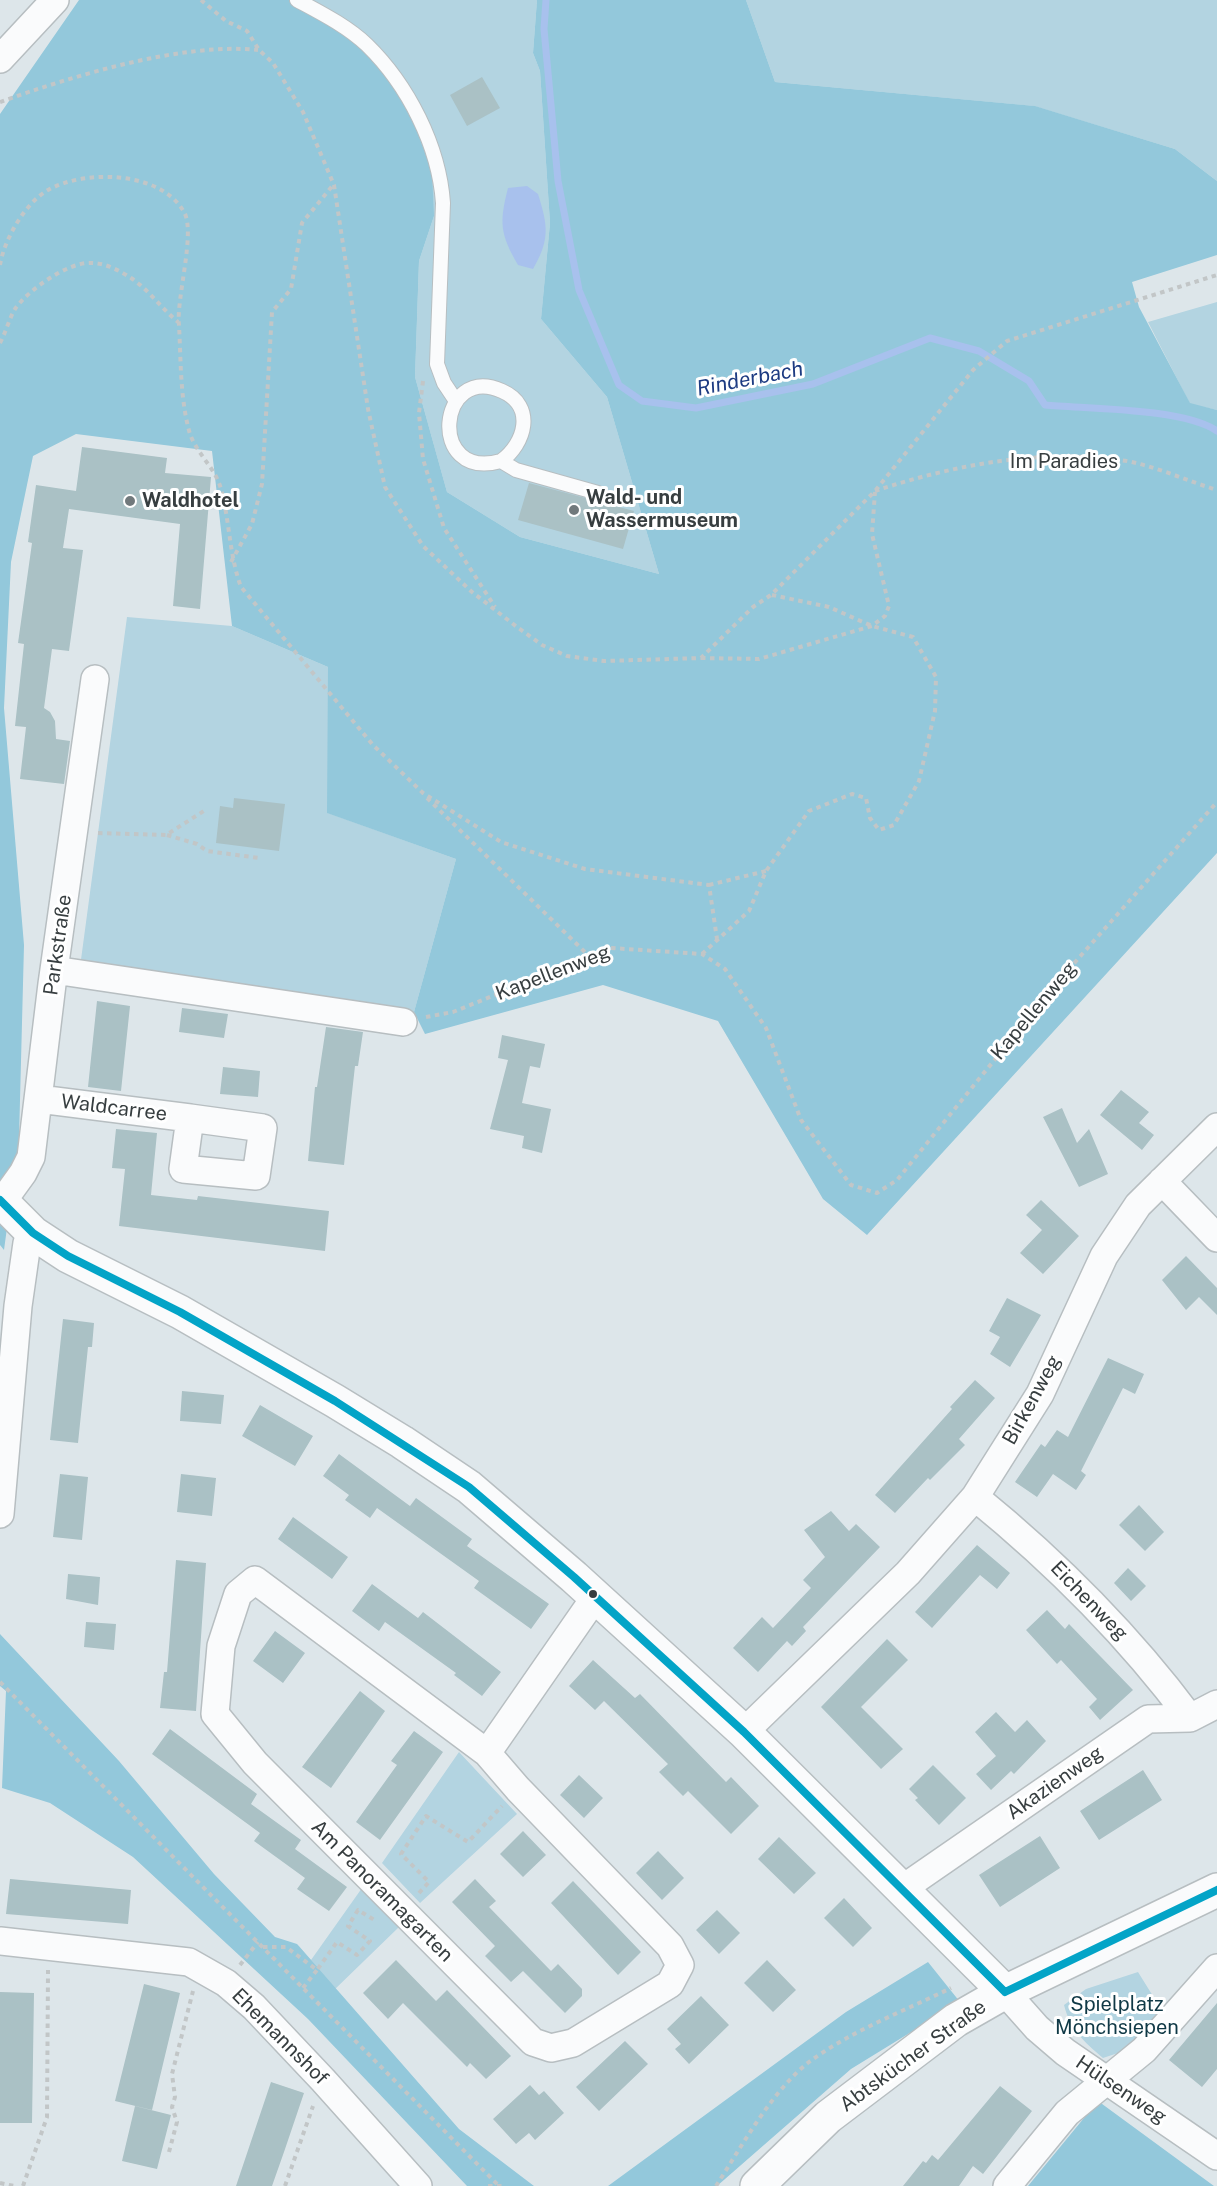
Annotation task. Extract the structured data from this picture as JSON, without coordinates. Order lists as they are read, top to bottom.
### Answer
{
  "streets": {
    "street": [
      "Parkstraße",
      "Waldcarree",
      "Birkenweg",
      "Eichenweg",
      "Akazienweg",
      "Am Panoramagarten",
      "Ehemannshof",
      "Abtskücher Straße",
      "Hülsenweg"
    ],
    "path": ["Im Paradies", "Kapellenweg"]
  },
  "crossings": [
    ["Parkstraße", "Waldcarree"],
    ["Birkenweg", "Eichenweg"],
    ["Eichenweg", "Akazienweg"],
    ["Abtskücher Straße", "Hülsenweg"]
  ],
  "water": ["Rinderbach"],
  "parks": ["Spielplatz Mönchsiepen"],
  "places": ["Waldhotel", "Wald- und Wassermuseum"]
}
